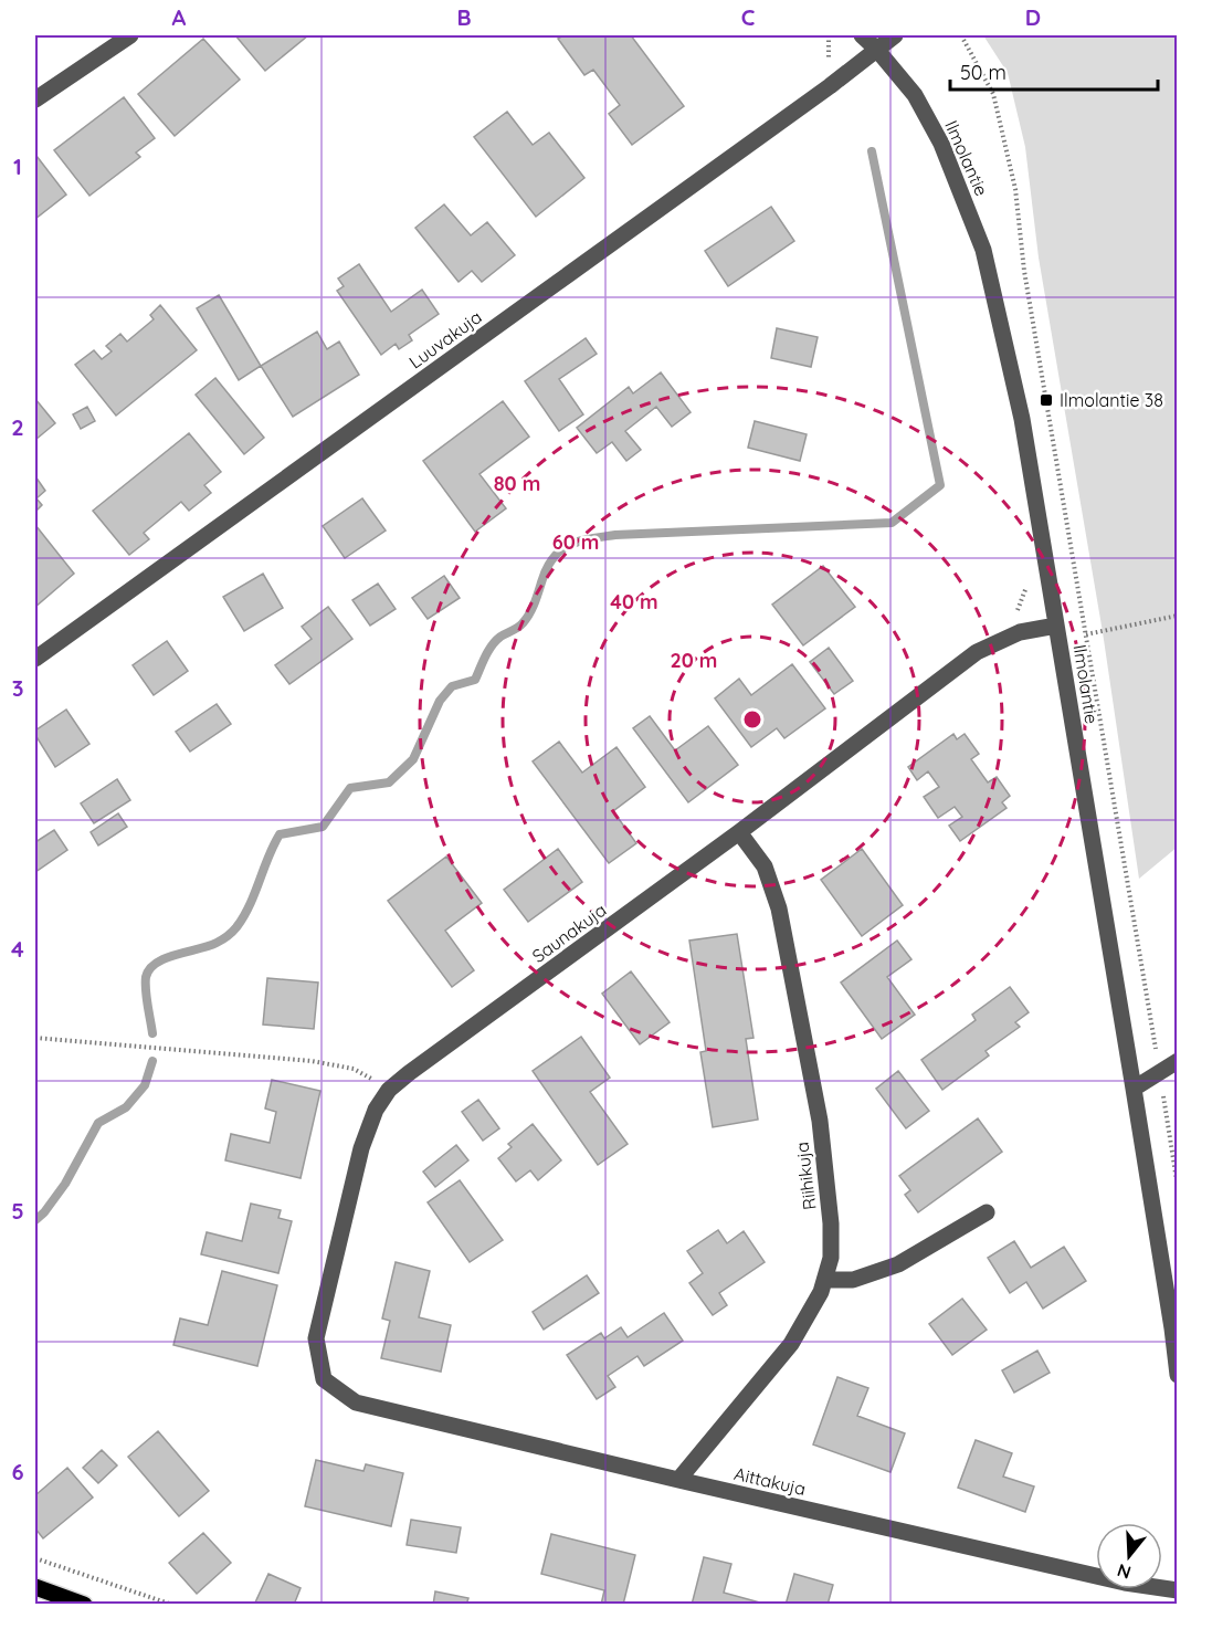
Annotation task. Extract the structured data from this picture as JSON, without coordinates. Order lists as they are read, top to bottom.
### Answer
{
  "streets": {
    "street": [
      "Ilmolantie",
      "Luuvakuja",
      "Saunakuja",
      "Riihikuja",
      "Aittakuja"
    ]
  },
  "crossings": [
    ["Ilmolantie", "Luuvakuja"],
    ["Ilmolantie", "Saunakuja"],
    ["Saunakuja", "Riihikuja"],
    ["Saunakuja", "Aittakuja"],
    ["Riihikuja", "Aittakuja"]
  ],
  "places": {
    "transit": ["Ilmolantie 38"]
  },
  "scale_bar": "50 m",
  "north": "bottom",
  "grid": {
    "columns": [
      "A",
      "B",
      "C",
      "D"
    ],
    "rows": [
      "1",
      "2",
      "3",
      "4",
      "5",
      "6"
    ]
  },
  "rings": [
    "80 m",
    "60 m",
    "40 m",
    "20 m"
  ]
}
